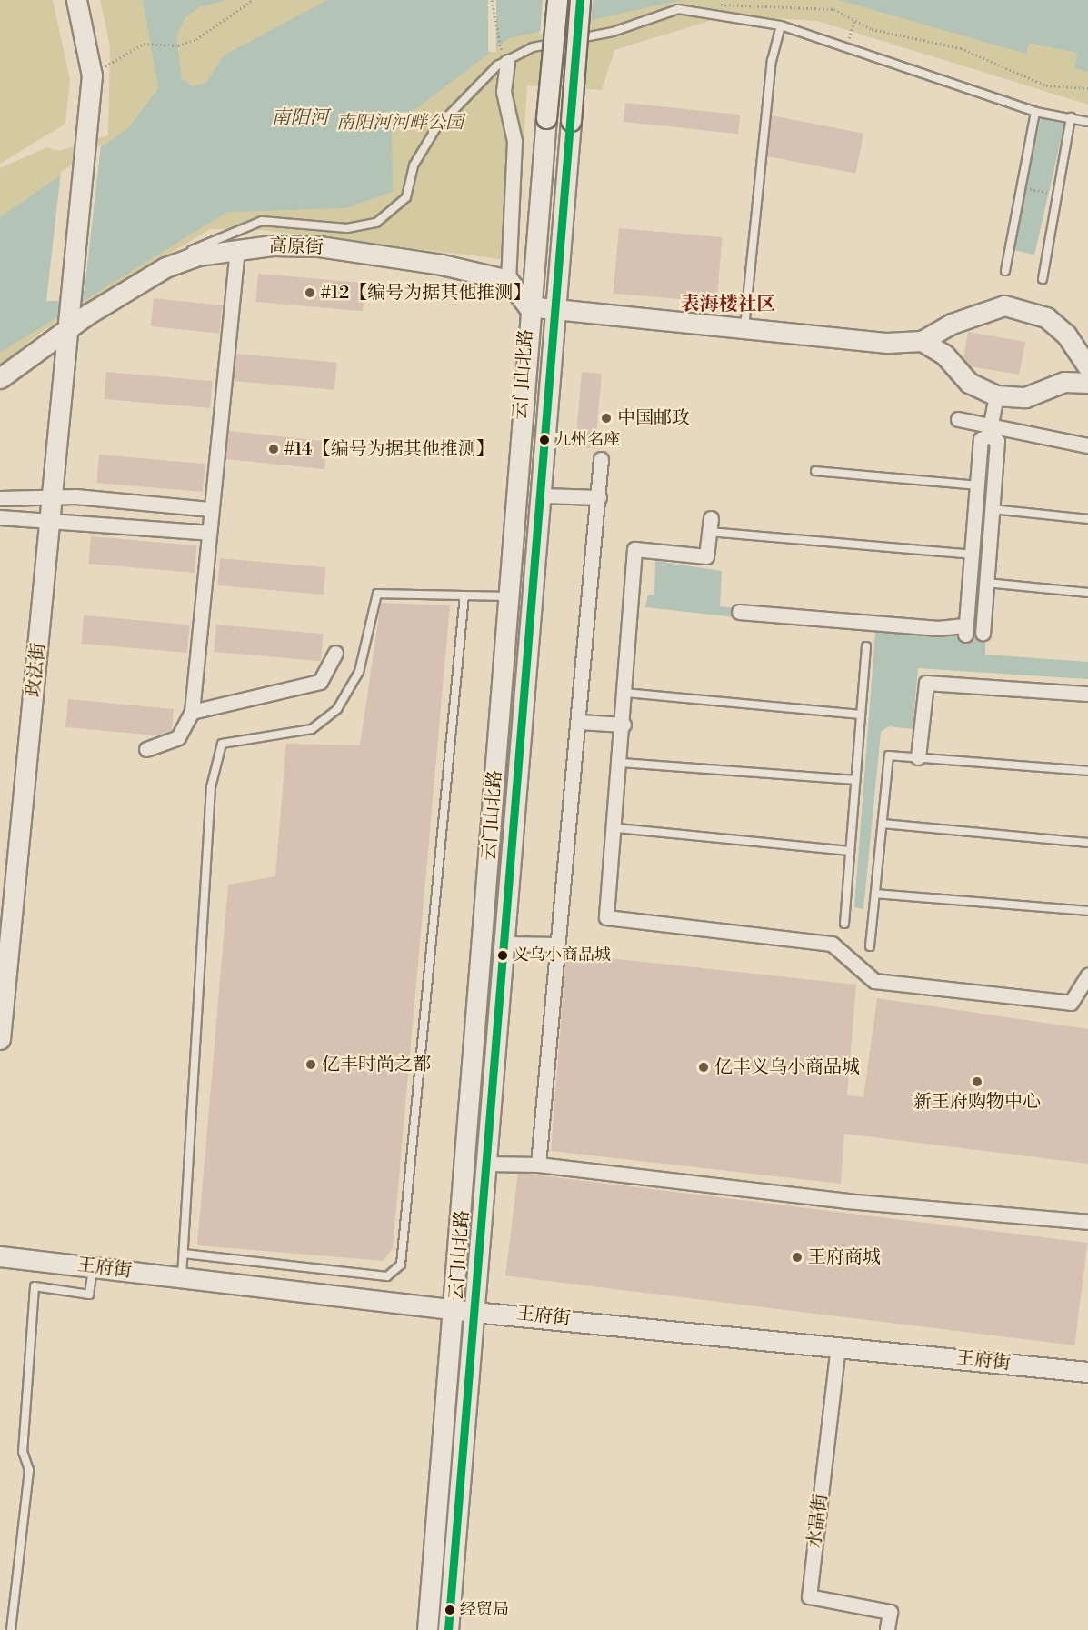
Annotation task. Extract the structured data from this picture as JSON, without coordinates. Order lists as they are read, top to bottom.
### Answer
{
  "streets": {
    "street": [
      "高原街",
      "云门山北路",
      "政法街",
      "王府街",
      "水晶街"
    ]
  },
  "crossings": [
    ["高原街", "政法街"],
    ["云门山北路", "王府街"],
    ["王府街", "水晶街"]
  ],
  "districts": ["表海楼社区"],
  "water": ["南阳河"],
  "parks": ["南阳河河畔公园"],
  "places": [
    "#12【编号为据其他推测】",
    "中国邮政",
    "九州名座",
    "#14【编号为据其他推测】",
    "义乌小商品城",
    "亿丰时尚之都",
    "亿丰义乌小商品城",
    "新王府购物中心",
    "王府商城",
    "经贸局"
  ]
}
